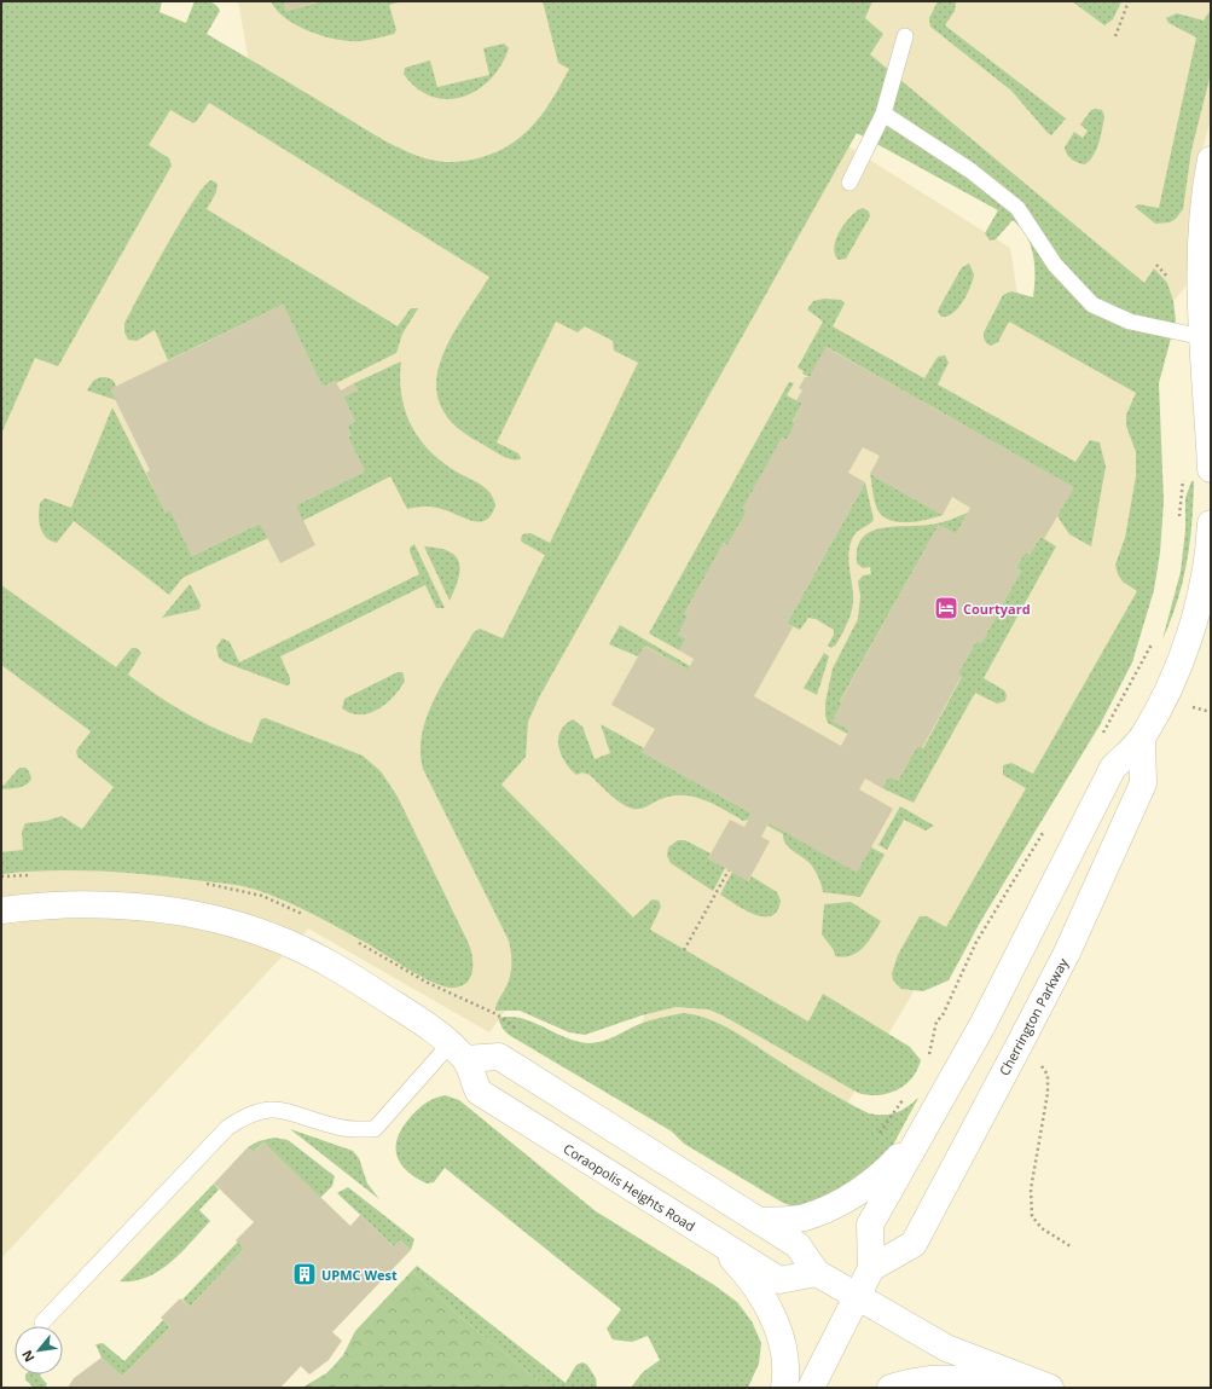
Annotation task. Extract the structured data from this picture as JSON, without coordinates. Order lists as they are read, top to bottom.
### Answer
{
  "streets": {
    "main road": ["Cherrington Parkway", "Coraopolis Heights Road"]
  },
  "places": {
    "hotel": ["Courtyard"],
    "building": ["UPMC West"]
  },
  "north": "bottom left"
}
